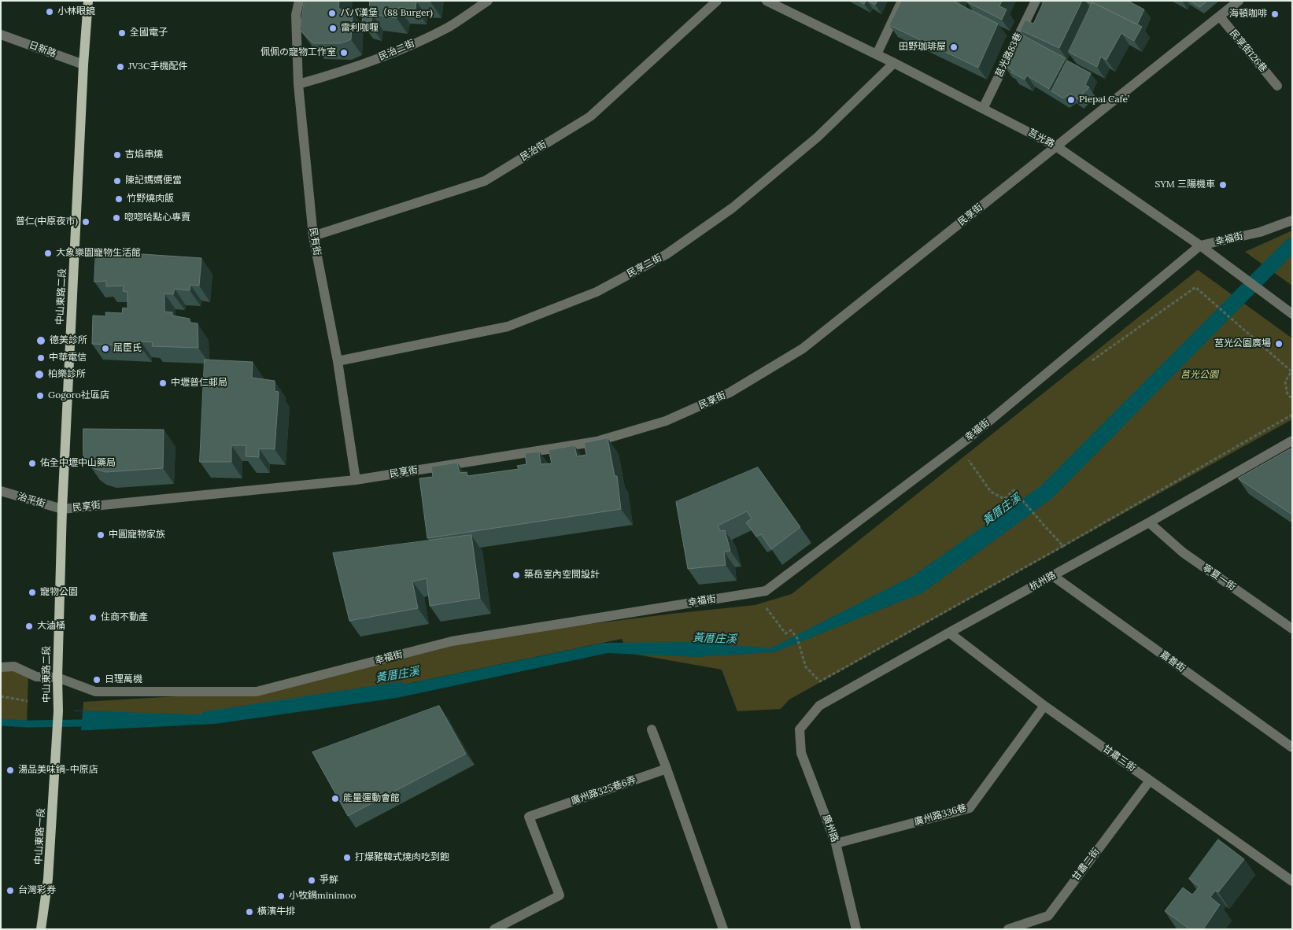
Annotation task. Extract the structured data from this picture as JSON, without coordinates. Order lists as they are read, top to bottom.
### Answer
{
  "streets": {
    "main road": ["中山東路二段", "中山東路一段"],
    "lane": [
      "日新路",
      "民治二街",
      "民享街126巷",
      "莒光路83巷",
      "莒光路",
      "民治街",
      "民享街",
      "幸福街",
      "民有街",
      "民享二街",
      "治平街",
      "寧夏一街",
      "杭州路",
      "嘉善街",
      "甘肅三街",
      "廣州路325巷6弄",
      "廣州路336巷",
      "廣州路",
      "甘肅二街"
    ]
  },
  "crossings": [
    ["日新路", "中山東路二段"],
    ["民治二街", "民有街"],
    ["民享街126巷", "民享街"],
    ["莒光路83巷", "莒光路"],
    ["莒光路", "民享街"],
    ["莒光路", "幸福街"],
    ["莒光路", "民享二街"],
    ["民治街", "民有街"],
    ["民享街", "民有街"],
    ["民享街", "中山東路二段"],
    ["民享街", "治平街"],
    ["幸福街", "中山東路二段"],
    ["民有街", "民享二街"],
    ["中山東路二段", "治平街"],
    ["中山東路二段", "中山東路一段"],
    ["寧夏一街", "杭州路"],
    ["杭州路", "嘉善街"],
    ["杭州路", "甘肅三街"],
    ["杭州路", "廣州路"],
    ["甘肅三街", "廣州路336巷"],
    ["甘肅三街", "甘肅二街"],
    ["廣州路336巷", "廣州路"]
  ],
  "water": ["黃厝庄溪"],
  "parks": ["莒光公園"],
  "places": [
    "小林眼鏡",
    "パパ漢堡（88 Burger)",
    "海頓咖啡",
    "雷利咖喱",
    "全國電子",
    "田野珈琲屋",
    "佩佩の寵物工作室",
    "JV3C手機配件",
    "Piepai Cafe’",
    "吉焰串燒",
    "陳記媽媽便當",
    "SYM 三陽機車",
    "竹野燒肉飯",
    "唿唿哈點心專賣",
    "普仁(中原夜市)",
    "大象樂園寵物生活館",
    "德美診所",
    "莒光公園廣場",
    "屈臣氏",
    "中華電信",
    "柏樂診所",
    "中壢普仁郵局",
    "Gogoro社區店",
    "佑全中壢中山藥局",
    "中圓寵物家族",
    "築岳室內空間設計",
    "寵物公園",
    "住商不動產",
    "大滷桶",
    "日理萬機",
    "湯品美味鍋-中原店",
    "能量運動會館",
    "打爆豬韓式燒肉吃到飽",
    "爭鮮",
    "台灣彩券",
    "小牧鍋minimoo",
    "橫濱牛排"
  ]
}
